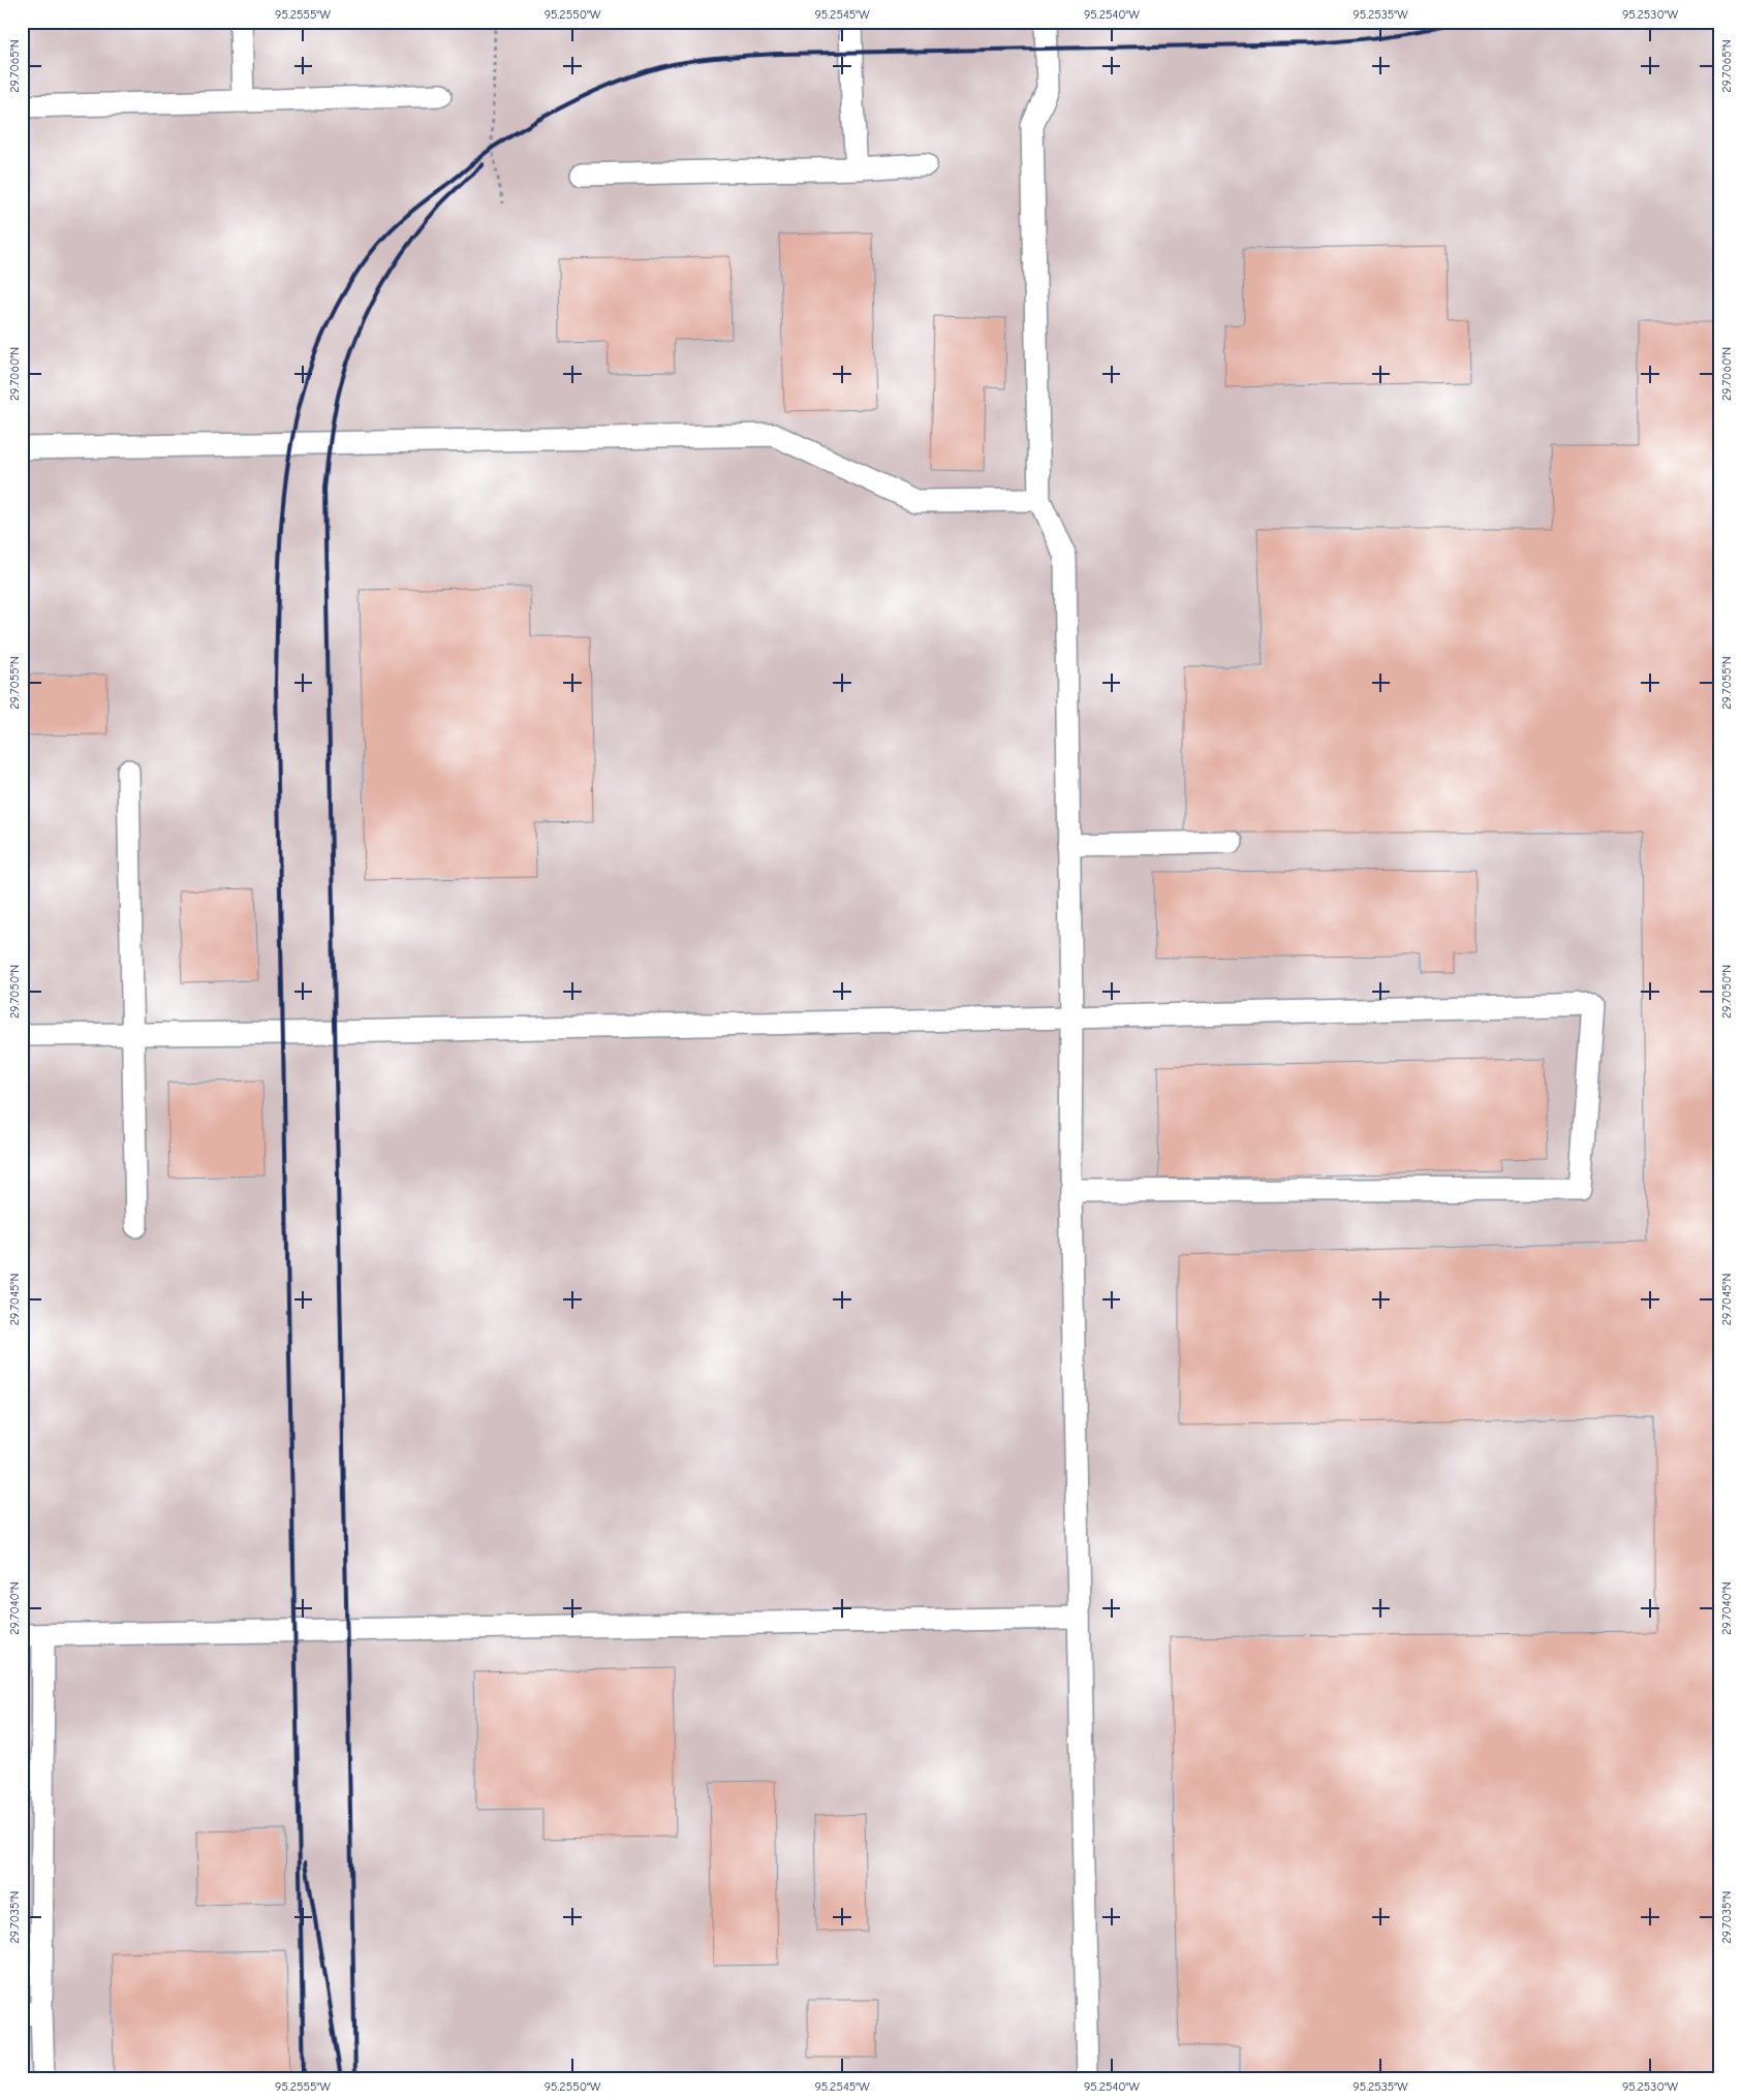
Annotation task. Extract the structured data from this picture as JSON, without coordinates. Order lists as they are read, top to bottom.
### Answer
{
  "coordinates": [
    "95.2555°W",
    "95.2550°W",
    "95.2545°W",
    "95.2540°W",
    "95.2535°W",
    "95.2530°W",
    "29.7065°N",
    "29.7060°N",
    "29.7055°N",
    "29.7050°N",
    "29.7045°N",
    "29.7040°N",
    "29.7035°N"
  ]
}
